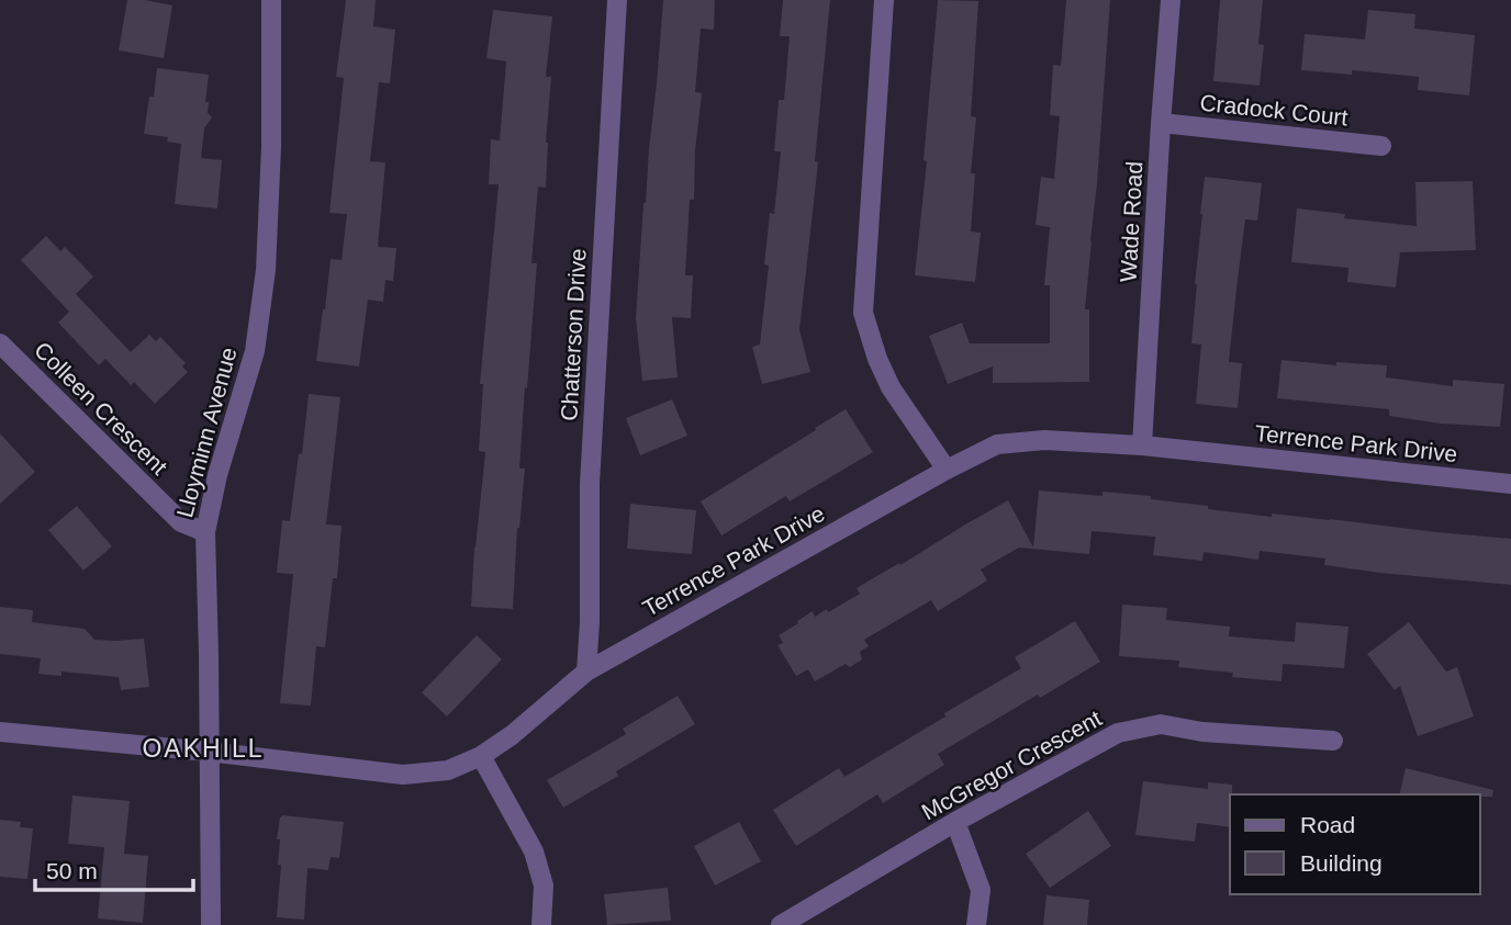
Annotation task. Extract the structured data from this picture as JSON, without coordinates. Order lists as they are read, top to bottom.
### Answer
{
  "streets": {
    "street": [
      "Cradock Court",
      "Wade Road",
      "Chatterson Drive",
      "Colleen Crescent",
      "Lloyminn Avenue",
      "Terrence Park Drive",
      "McGregor Crescent"
    ]
  },
  "crossings": [
    ["Cradock Court", "Wade Road"],
    ["Wade Road", "Terrence Park Drive"],
    ["Chatterson Drive", "Terrence Park Drive"],
    ["Colleen Crescent", "Lloyminn Avenue"],
    ["Lloyminn Avenue", "Terrence Park Drive"]
  ],
  "districts": ["OAKHILL"],
  "legend": ["Road", "Building"],
  "scale_bar": "50 m"
}
